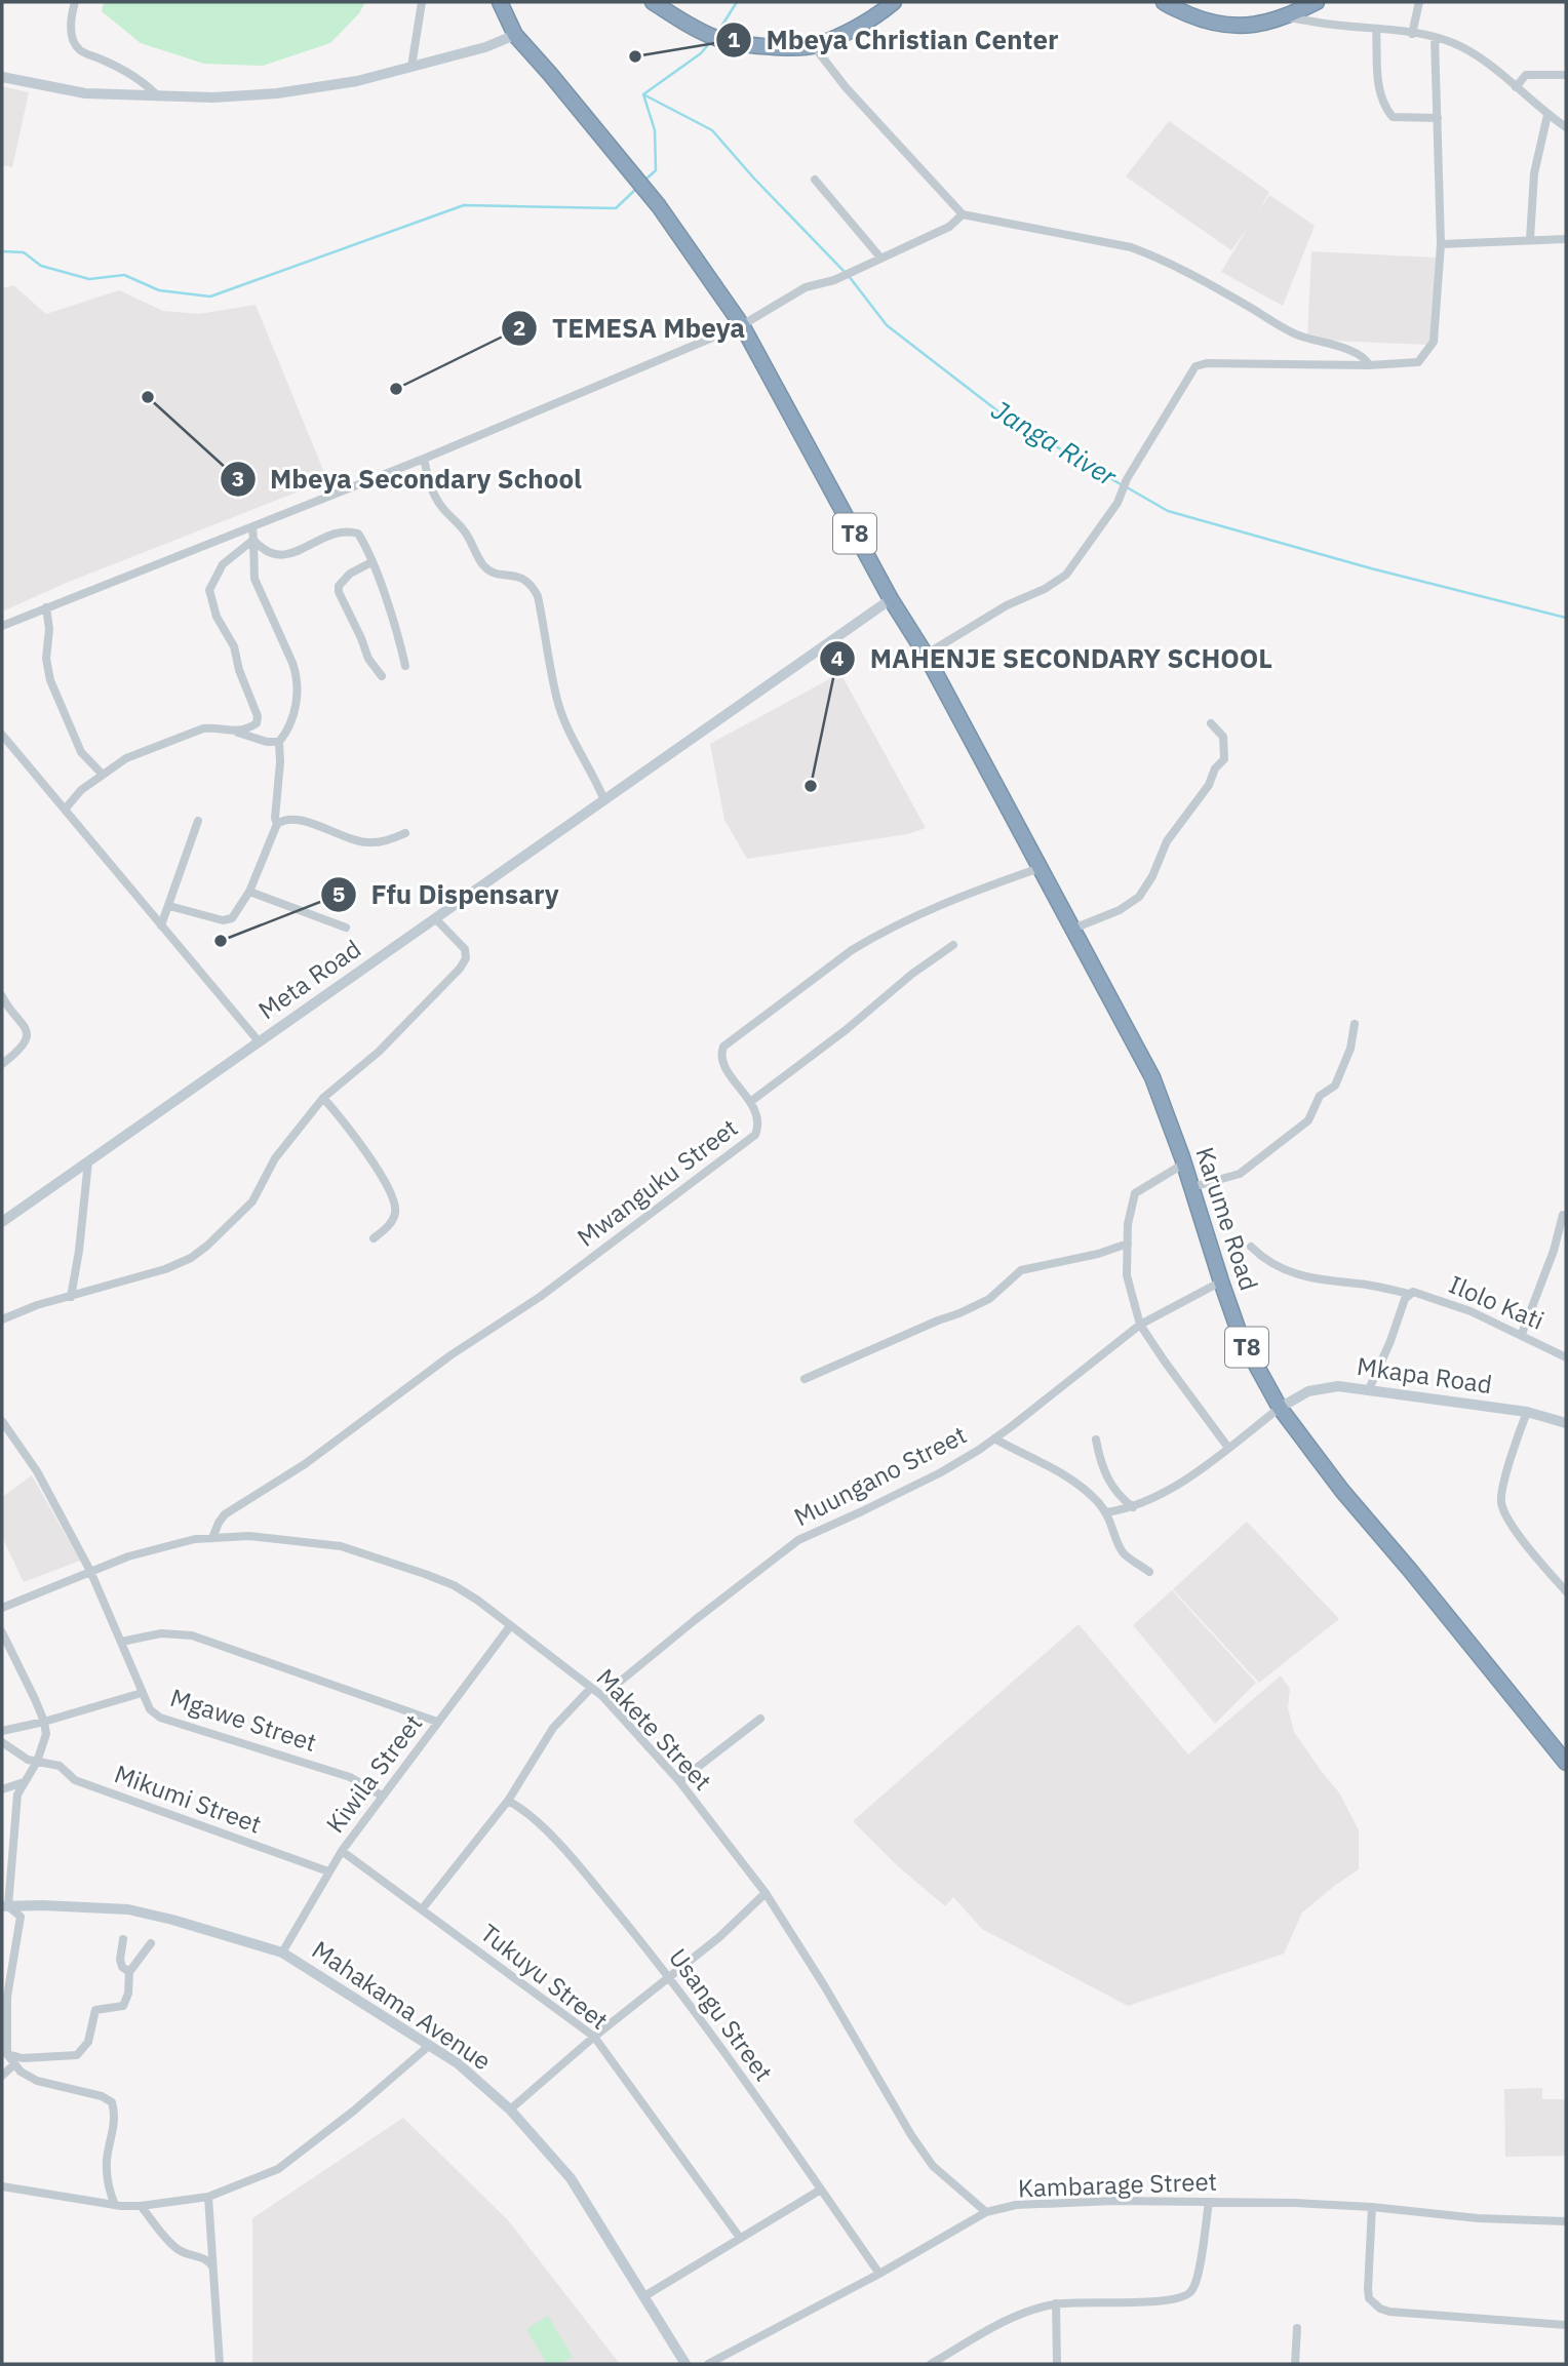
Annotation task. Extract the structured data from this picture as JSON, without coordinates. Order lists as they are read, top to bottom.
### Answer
{
  "streets": {
    "highway": ["T8", "Karume Road"],
    "street": [
      "Meta Road",
      "Mwanguku Street",
      "Ilolo Kati",
      "Mkapa Road",
      "Muungano Street",
      "Mgawe Street",
      "Makete Street",
      "Kiwila Street",
      "Mikumi Street",
      "Tukuyu Street",
      "Mahakama Avenue",
      "Usangu Street",
      "Kambarage Street"
    ]
  },
  "crossings": [
    ["T8", "Meta Road"],
    ["T8", "Mwanguku Street"],
    ["T8", "Karume Road"],
    ["Mwanguku Street", "Karume Road"],
    ["Mwanguku Street", "Makete Street"],
    ["Karume Road", "Mkapa Road"],
    ["Karume Road", "Muungano Street"],
    ["Muungano Street", "Makete Street"],
    ["Mgawe Street", "Makete Street"],
    ["Mgawe Street", "Kiwila Street"],
    ["Makete Street", "Kiwila Street"],
    ["Makete Street", "Kambarage Street"],
    ["Kiwila Street", "Mikumi Street"],
    ["Kiwila Street", "Tukuyu Street"],
    ["Kiwila Street", "Mahakama Avenue"],
    ["Usangu Street", "Kambarage Street"]
  ],
  "water": ["Janga River"],
  "places": [
    "Mbeya Christian Center",
    "TEMESA Mbeya",
    "Mbeya Secondary School",
    "MAHENJE SECONDARY SCHOOL",
    "Ffu Dispensary"
  ]
}
